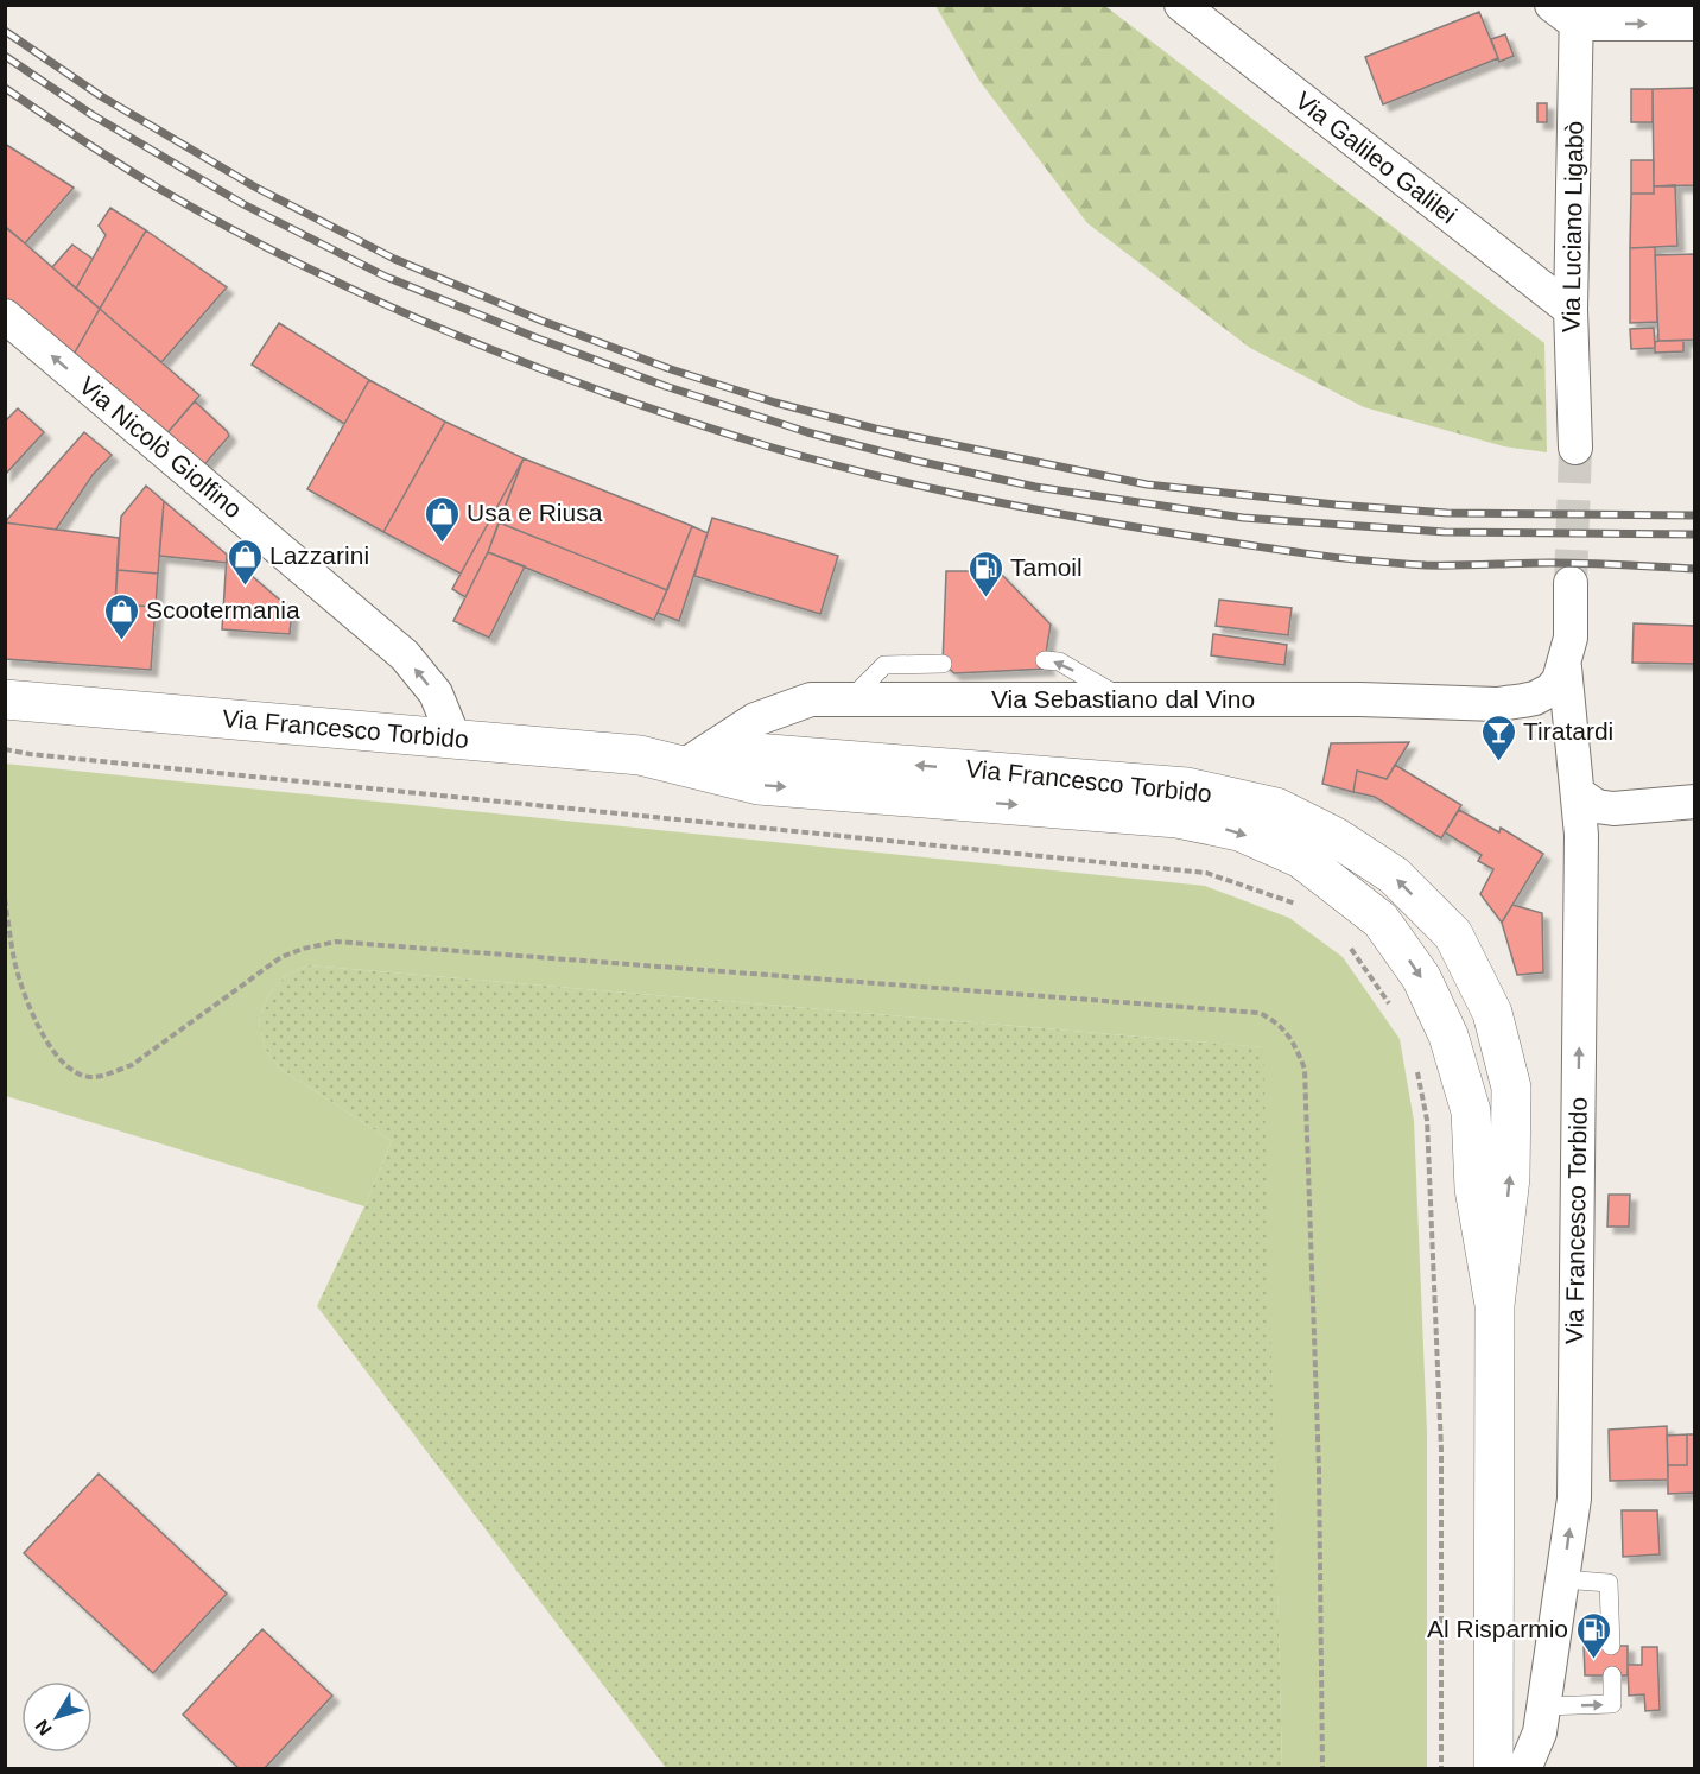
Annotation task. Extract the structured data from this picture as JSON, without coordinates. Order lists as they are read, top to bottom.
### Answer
{
  "streets": {
    "main road": ["Via Francesco Torbido"],
    "street": [
      "Via Galileo Galilei",
      "Via Luciano Ligabò",
      "Via Nicolò Giolfino",
      "Via Sebastiano dal Vino"
    ]
  },
  "crossings": [
    ["Via Galileo Galilei", "Via Luciano Ligabò"],
    ["Via Nicolò Giolfino", "Via Francesco Torbido"],
    ["Via Sebastiano dal Vino", "Via Francesco Torbido"]
  ],
  "one_way": ["Via Nicolò Giolfino"],
  "places": {
    "shop": ["Usa e Riusa", "Lazzarini", "Scootermania"],
    "fuel station": ["Tamoil", "Al Risparmio"],
    "bar": ["Tiratardi"]
  },
  "north": "bottom left"
}
